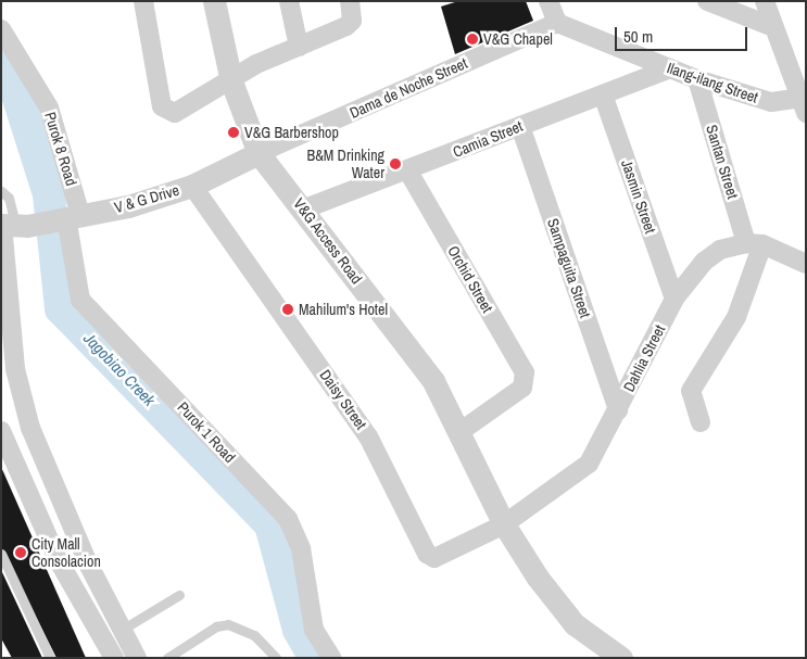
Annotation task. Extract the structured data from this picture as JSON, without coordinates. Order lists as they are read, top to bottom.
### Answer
{
  "streets": {
    "street": [
      "Ilang-ilang Street",
      "Dama de Noche Street",
      "Camia Street",
      "Purok 8 Road",
      "Santan Street",
      "Jasmin Street",
      "V & G Drive",
      "V&G Access Road",
      "Sampaguita Street",
      "Orchid Street",
      "Dahlia Street",
      "Daisy Street",
      "Purok 1 Road"
    ]
  },
  "crossings": [
    ["Ilang-ilang Street", "Dama de Noche Street"],
    ["Ilang-ilang Street", "Camia Street"],
    ["Ilang-ilang Street", "Santan Street"],
    ["Dama de Noche Street", "V & G Drive"],
    ["Dama de Noche Street", "V&G Access Road"],
    ["Camia Street", "Jasmin Street"],
    ["Camia Street", "V&G Access Road"],
    ["Camia Street", "Sampaguita Street"],
    ["Camia Street", "Orchid Street"],
    ["Purok 8 Road", "V & G Drive"],
    ["Purok 8 Road", "Purok 1 Road"],
    ["Santan Street", "Dahlia Street"],
    ["Jasmin Street", "Dahlia Street"],
    ["V & G Drive", "V&G Access Road"],
    ["V & G Drive", "Daisy Street"],
    ["V & G Drive", "Purok 1 Road"],
    ["V&G Access Road", "Orchid Street"],
    ["V&G Access Road", "Dahlia Street"],
    ["V&G Access Road", "Daisy Street"],
    ["Sampaguita Street", "Dahlia Street"],
    ["Dahlia Street", "Daisy Street"]
  ],
  "water": ["Jagobiao Creek"],
  "places": [
    "V&G Chapel",
    "V&G Barbershop",
    "B&M Drinking Water",
    "Mahilum's Hotel",
    "City Mall Consolacion"
  ],
  "scale_bar": "50 m"
}
